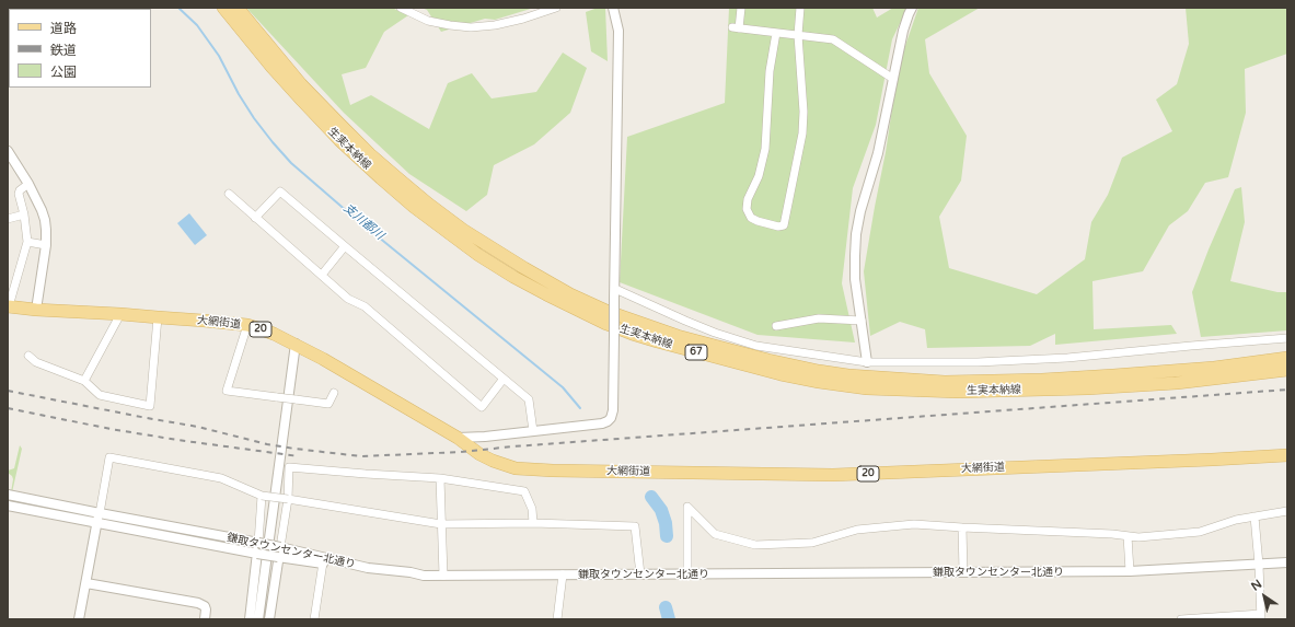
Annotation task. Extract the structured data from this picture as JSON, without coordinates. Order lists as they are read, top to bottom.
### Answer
{
  "streets": {
    "main road": [
      "生実本納線",
      "大網街道",
      "20",
      "67"
    ],
    "street": ["鎌取タウンセンター北通り"]
  },
  "water": ["支川都川"],
  "legend": ["道路", "鉄道", "公園"],
  "north": "top left"
}
